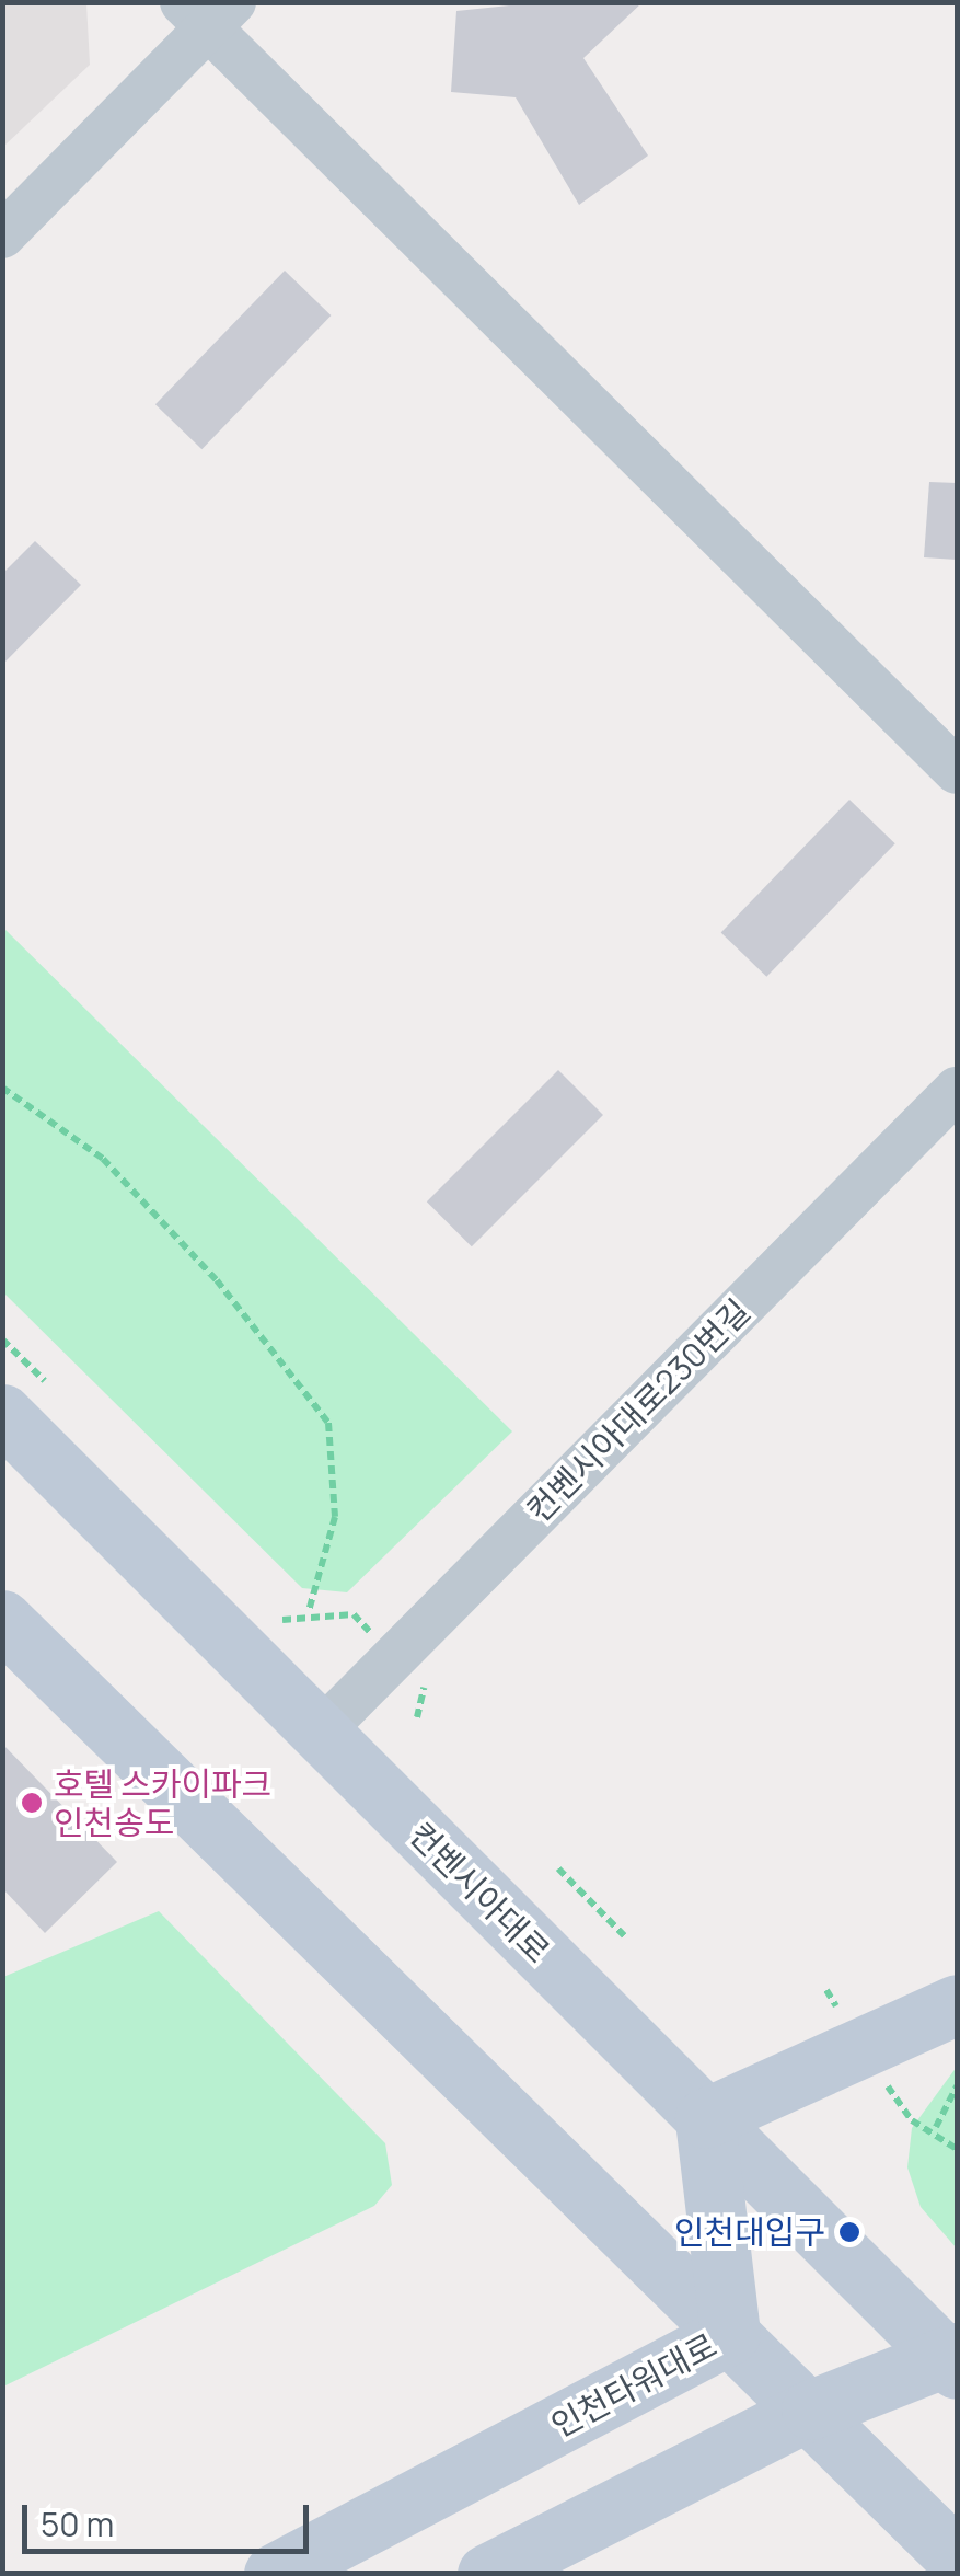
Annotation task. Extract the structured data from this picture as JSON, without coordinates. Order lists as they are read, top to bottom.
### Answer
{
  "streets": {
    "main road": ["컨벤시아대로", "인천타워대로"],
    "street": ["컨벤시아대로230번길"]
  },
  "crossings": [
    ["컨벤시아대로230번길", "컨벤시아대로"],
    ["컨벤시아대로", "인천타워대로"]
  ],
  "places": ["호텔 스카이파크 인천송도", "인천대입구"],
  "scale_bar": "50 m"
}
